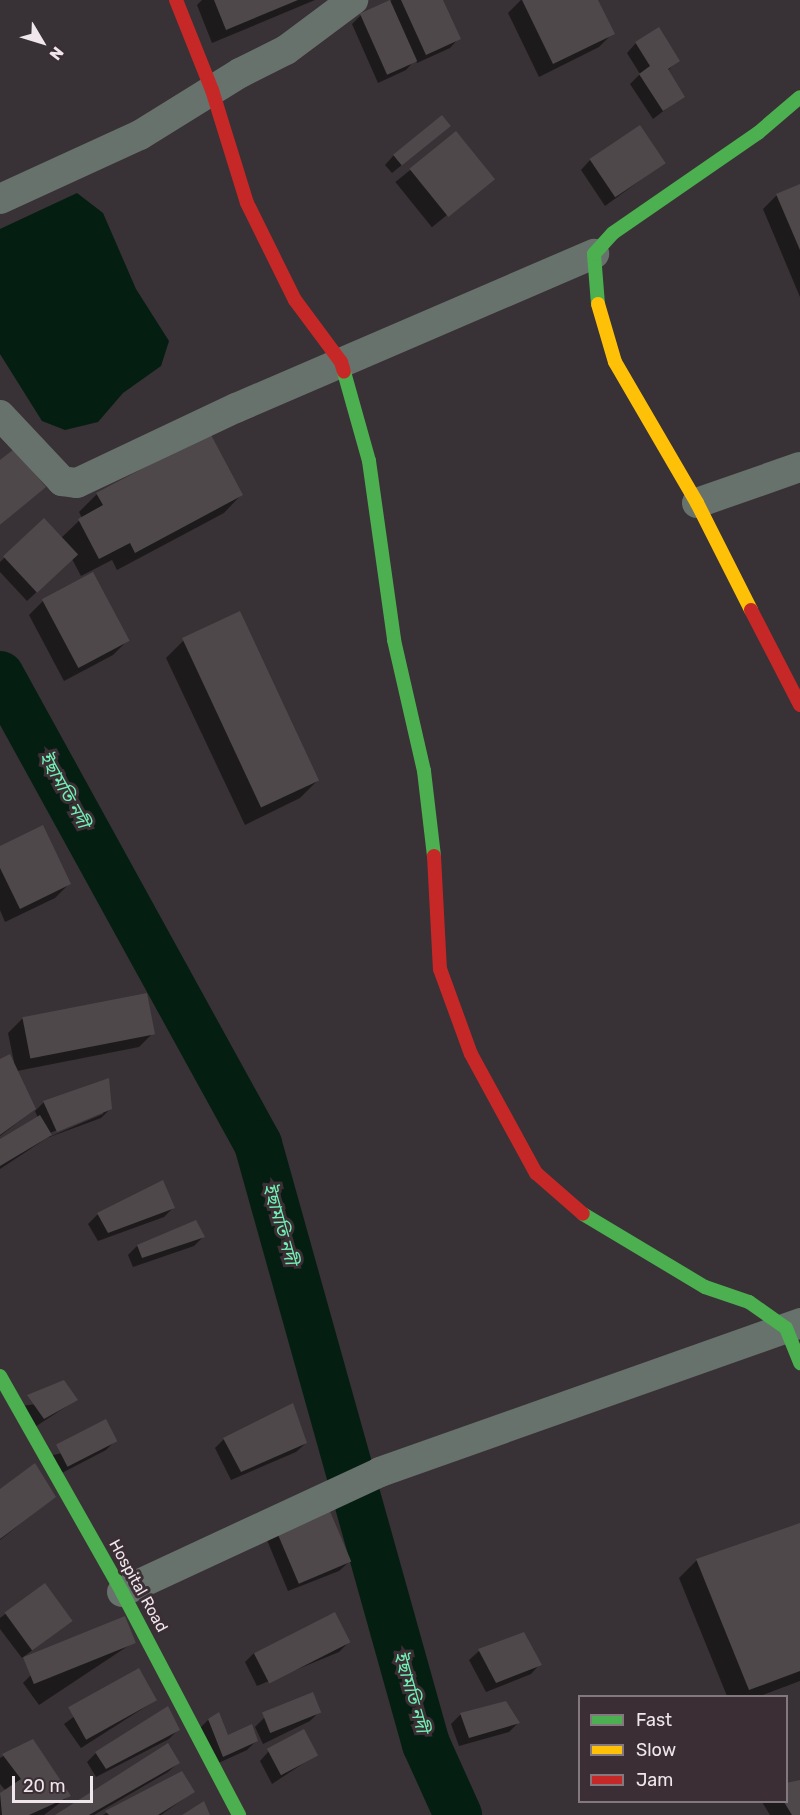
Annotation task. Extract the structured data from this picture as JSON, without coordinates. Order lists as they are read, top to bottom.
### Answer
{
  "streets": {
    "street": ["Hospital Road"]
  },
  "water": ["ইছামতি নদী"],
  "legend": ["Fast", "Slow", "Jam"],
  "scale_bar": "20 m",
  "north": "bottom right"
}
